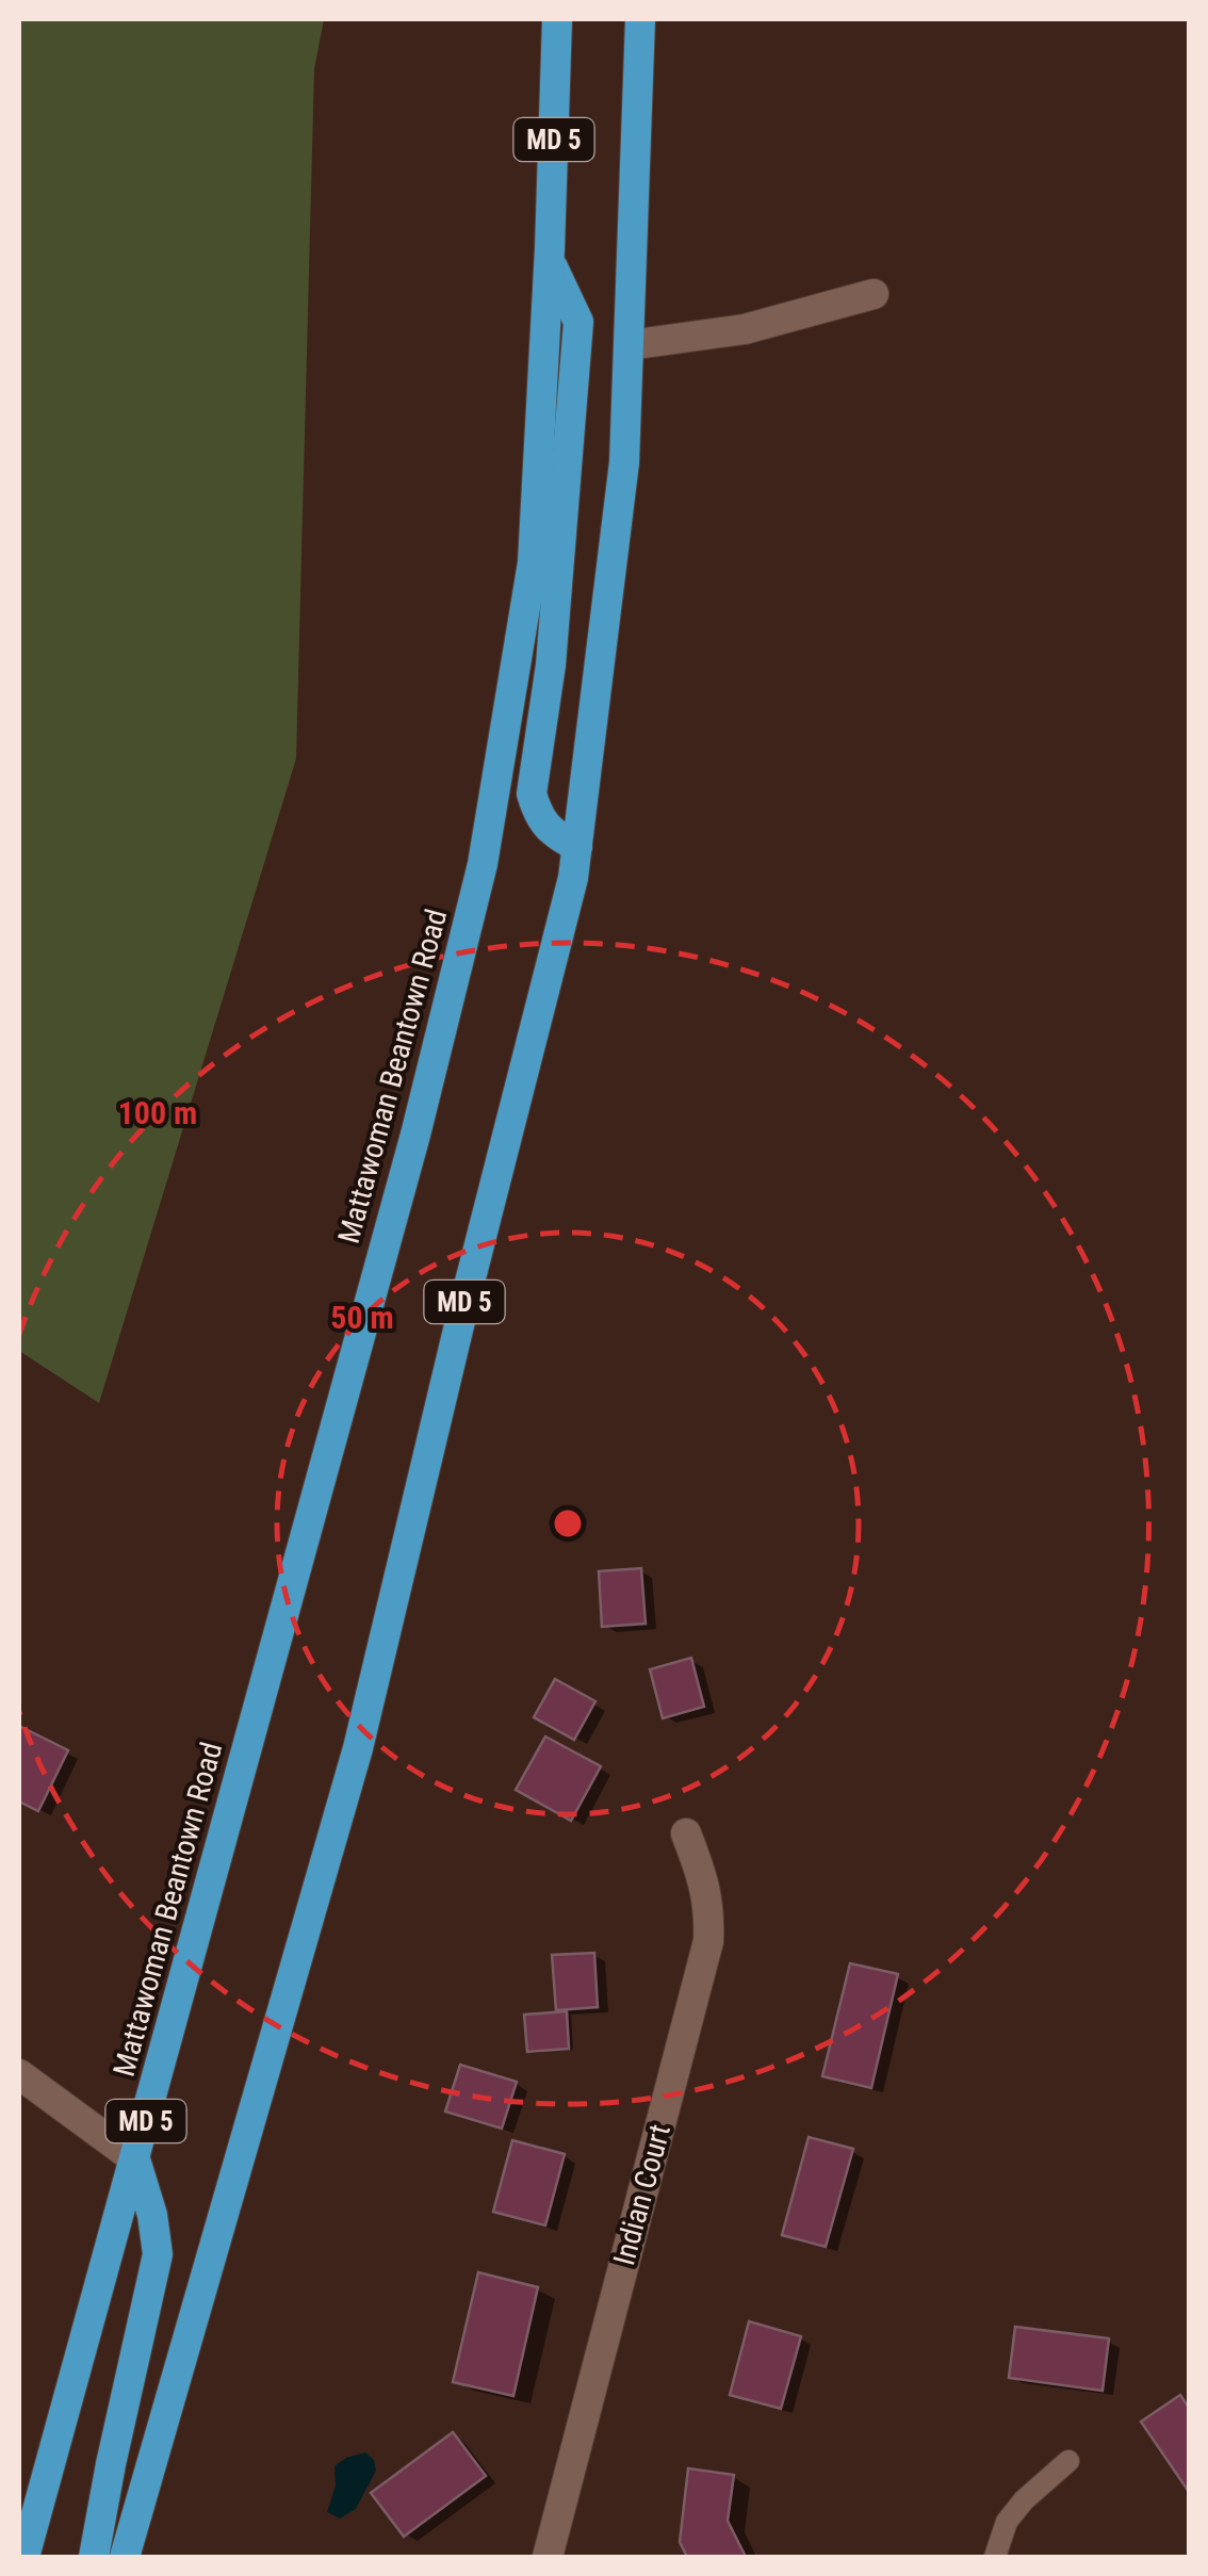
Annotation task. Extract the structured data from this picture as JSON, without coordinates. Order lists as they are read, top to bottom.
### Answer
{
  "streets": {
    "highway": ["MD 5", "Mattawoman Beantown Road"],
    "street": ["Indian Court"]
  },
  "rings": ["100 m", "50 m"]
}
